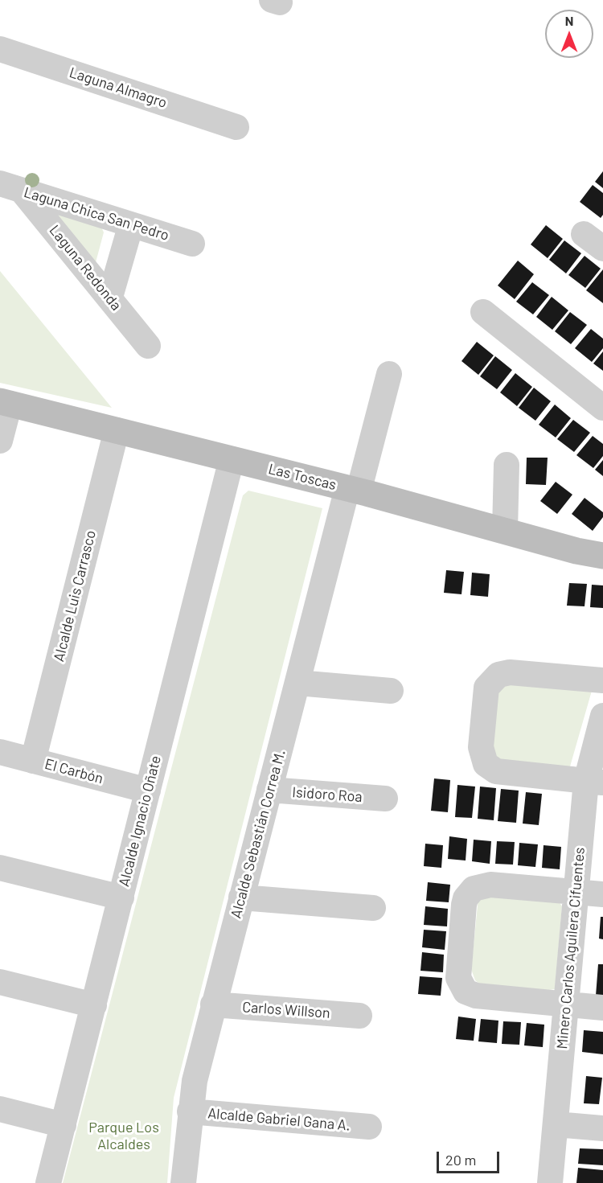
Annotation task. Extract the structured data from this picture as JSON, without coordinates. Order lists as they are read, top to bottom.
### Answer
{
  "streets": {
    "street": [
      "Laguna Almagro",
      "Laguna Chica San Pedro",
      "Laguna Redonda",
      "Las Toscas",
      "Alcalde Luis Carrasco",
      "El Carbón",
      "Isidoro Roa",
      "Alcalde Ignacio Oñate",
      "Alcalde Sebastián Correa M.",
      "Minero Carlos Aguilera Cifuentes",
      "Carlos Willson",
      "Alcalde Gabriel Gana A."
    ]
  },
  "crossings": [
    ["Laguna Chica San Pedro", "Laguna Redonda"],
    ["Las Toscas", "Alcalde Luis Carrasco"],
    ["Las Toscas", "Alcalde Ignacio Oñate"],
    ["Las Toscas", "Alcalde Sebastián Correa M."],
    ["Alcalde Luis Carrasco", "El Carbón"],
    ["El Carbón", "Alcalde Ignacio Oñate"],
    ["Isidoro Roa", "Alcalde Sebastián Correa M."],
    ["Alcalde Sebastián Correa M.", "Carlos Willson"],
    ["Alcalde Sebastián Correa M.", "Alcalde Gabriel Gana A."]
  ],
  "parks": ["Parque Los Alcaldes"],
  "scale_bar": "20 m",
  "north": "top"
}
